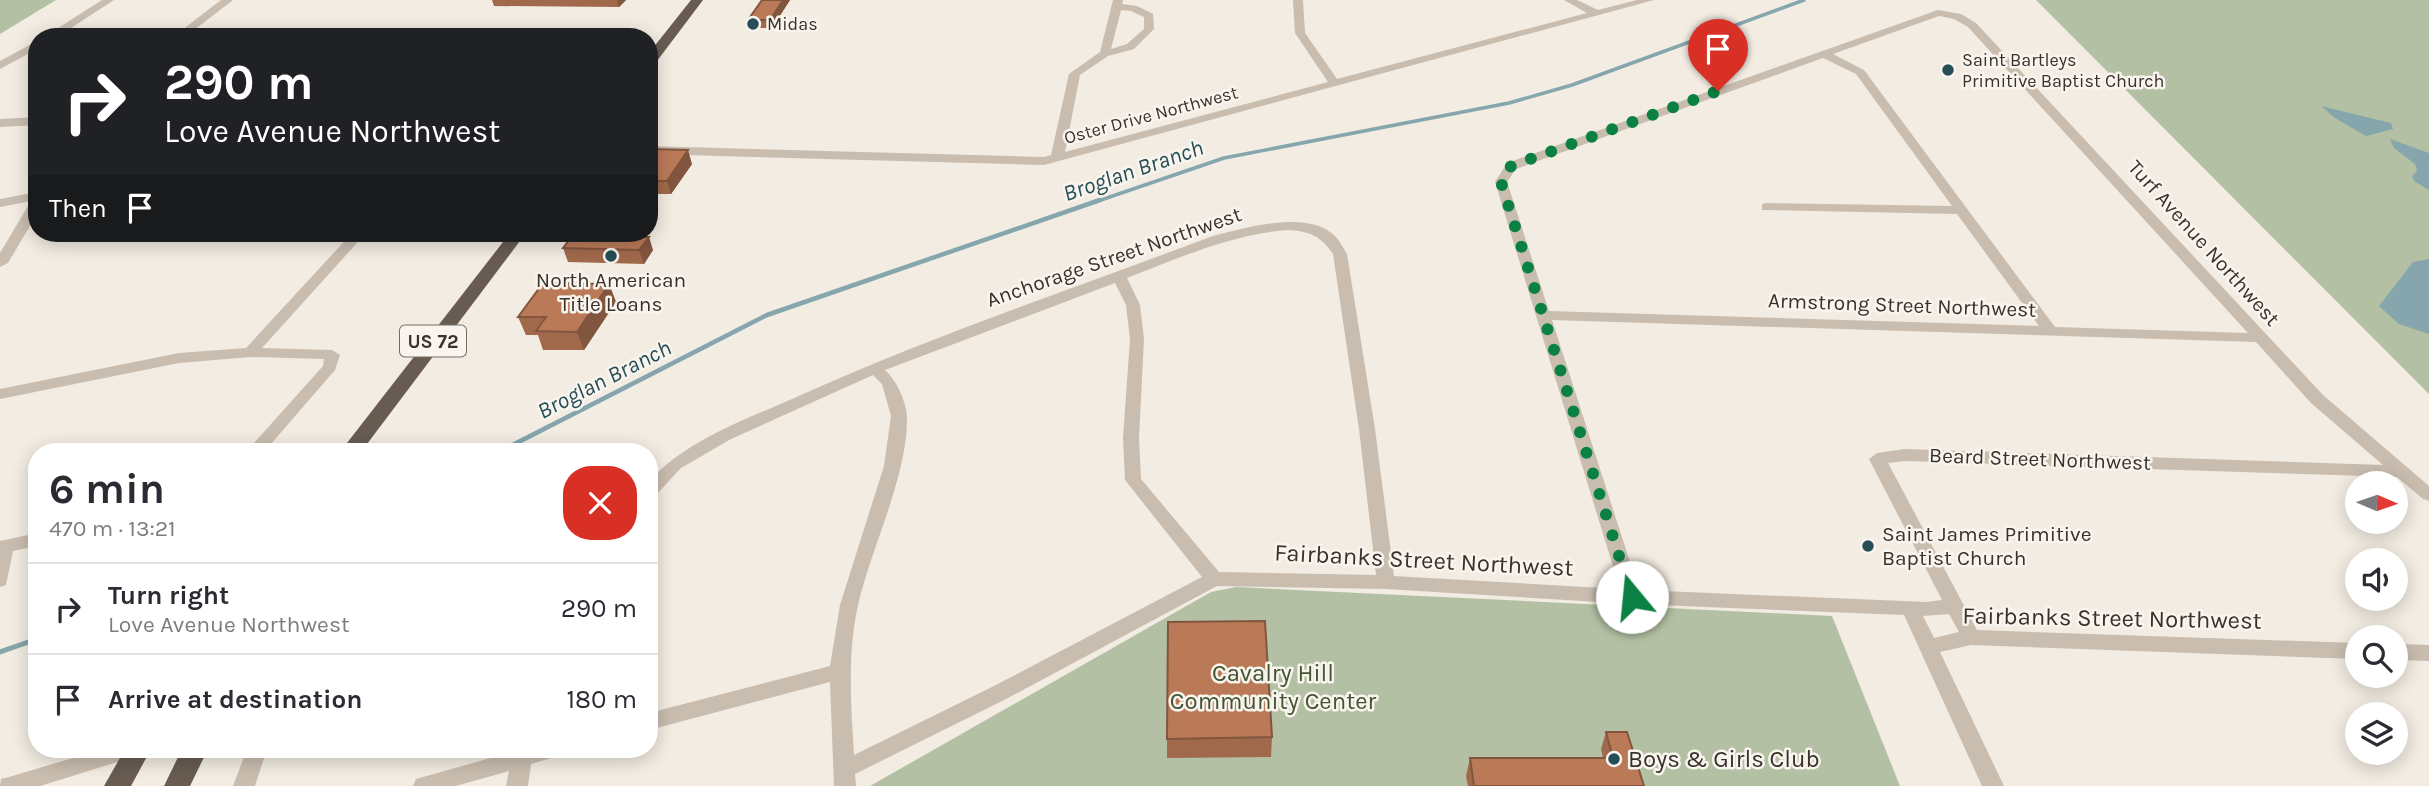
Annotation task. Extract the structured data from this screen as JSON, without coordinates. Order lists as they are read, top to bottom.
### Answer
{
  "streets": {
    "highway": ["US 72"],
    "street": [
      "Oster Drive Northwest",
      "Turf Avenue Northwest",
      "Anchorage Street Northwest",
      "Armstrong Street Northwest",
      "Beard Street Northwest",
      "Fairbanks Street Northwest"
    ]
  },
  "crossings": [
    ["Turf Avenue Northwest", "Armstrong Street Northwest"],
    ["Turf Avenue Northwest", "Beard Street Northwest"],
    ["Anchorage Street Northwest", "Fairbanks Street Northwest"],
    ["Beard Street Northwest", "Fairbanks Street Northwest"]
  ],
  "water": ["Broglan Branch"],
  "parks": ["Cavalry Hill Community Center"],
  "places": [
    "Midas",
    "Saint Bartleys Primitive Baptist Church",
    "North American Title Loans",
    "Saint James Primitive Baptist Church",
    "Boys & Girls Club"
  ],
  "north": "right",
  "page": {
    "turn": ["290 m", "Love Avenue Northwest"],
    "then": "Then",
    "heading": ["6 min", "470 m · 13:21"],
    "list": [
      {
        "name": "Turn right",
        "note": "Love Avenue Northwest",
        "value": "290 m"
      },
      {
        "name": "Arrive at destination",
        "value": "180 m"
      }
    ]
  }
}
